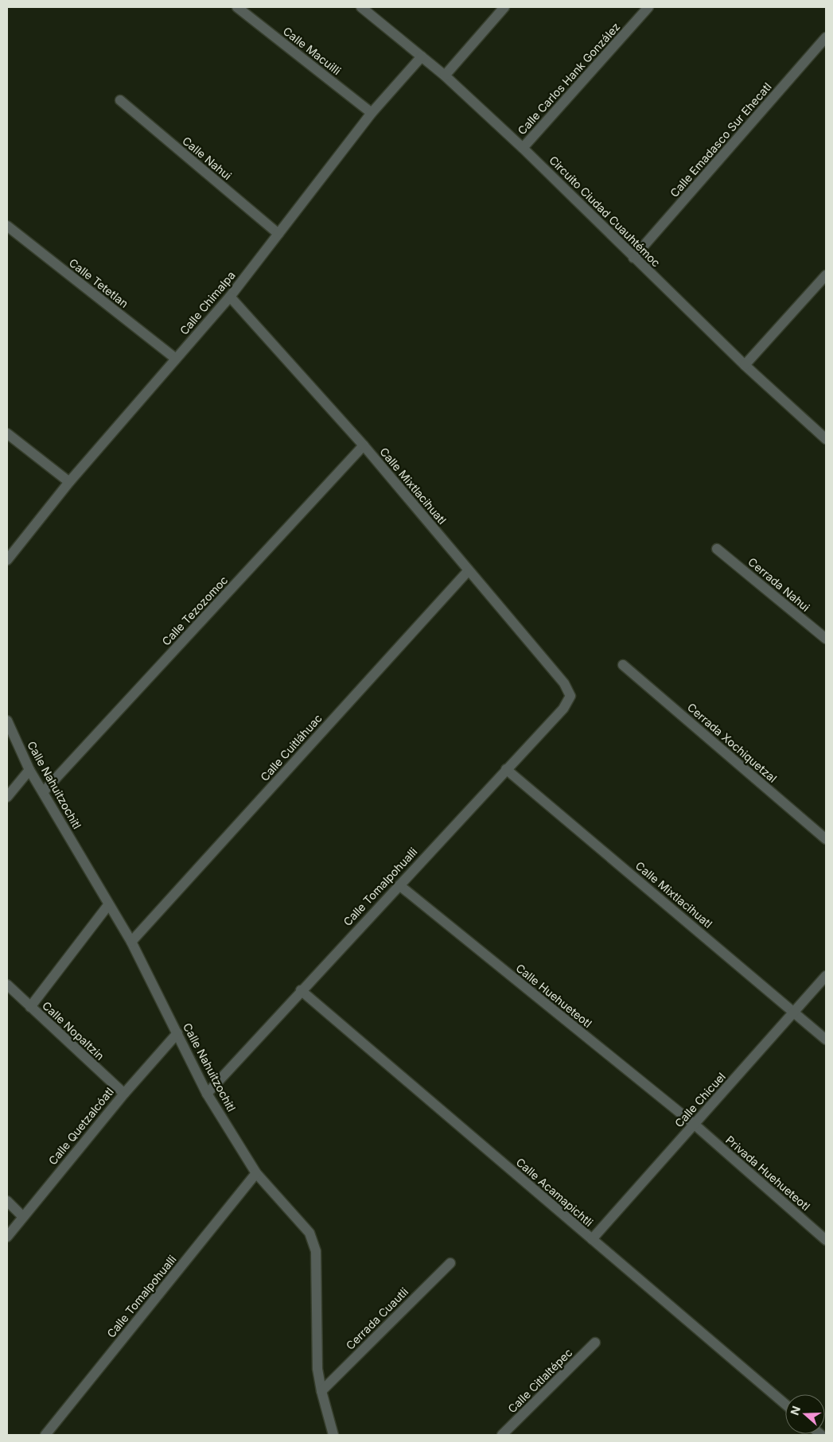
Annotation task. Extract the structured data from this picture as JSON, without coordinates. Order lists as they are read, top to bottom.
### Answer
{
  "streets": {
    "street": [
      "Calle Macuilli",
      "Calle Carlos Hank González",
      "Calle Emadasco Sur Ehecatl",
      "Calle Nahui",
      "Circuito Ciudad Cuauhtémoc",
      "Calle Tetetlan",
      "Calle Chimalpa",
      "Calle Mixtlacihuatl",
      "Cerrada Nahui",
      "Calle Tezozomoc",
      "Cerrada Xochiquetzal",
      "Calle Cuitláhuac",
      "Calle Nahuitzochitl",
      "Calle Tomalpohualli",
      "Calle Huehueteotl",
      "Calle Nopaltzin",
      "Calle Chicuel",
      "Calle Quetzalcóatl",
      "Privada Huehueteotl",
      "Calle Acamapichtli",
      "Cerrada Cuautli",
      "Calle Citlaltépec"
    ]
  },
  "crossings": [
    ["Calle Macuilli", "Calle Chimalpa"],
    ["Calle Carlos Hank González", "Circuito Ciudad Cuauhtémoc"],
    ["Calle Emadasco Sur Ehecatl", "Circuito Ciudad Cuauhtémoc"],
    ["Calle Nahui", "Calle Chimalpa"],
    ["Circuito Ciudad Cuauhtémoc", "Calle Chimalpa"],
    ["Calle Tetetlan", "Calle Chimalpa"],
    ["Calle Chimalpa", "Calle Mixtlacihuatl"],
    ["Calle Mixtlacihuatl", "Calle Tezozomoc"],
    ["Calle Mixtlacihuatl", "Calle Cuitláhuac"],
    ["Calle Mixtlacihuatl", "Calle Tomalpohualli"],
    ["Calle Mixtlacihuatl", "Calle Chicuel"],
    ["Calle Tezozomoc", "Calle Nahuitzochitl"],
    ["Calle Cuitláhuac", "Calle Nahuitzochitl"],
    ["Calle Nahuitzochitl", "Calle Tomalpohualli"],
    ["Calle Nahuitzochitl", "Calle Quetzalcóatl"],
    ["Calle Nahuitzochitl", "Cerrada Cuautli"],
    ["Calle Tomalpohualli", "Calle Huehueteotl"],
    ["Calle Tomalpohualli", "Calle Acamapichtli"],
    ["Calle Huehueteotl", "Calle Chicuel"],
    ["Calle Huehueteotl", "Privada Huehueteotl"],
    ["Calle Nopaltzin", "Calle Quetzalcóatl"],
    ["Calle Chicuel", "Privada Huehueteotl"],
    ["Calle Chicuel", "Calle Acamapichtli"]
  ],
  "north": "left"
}
